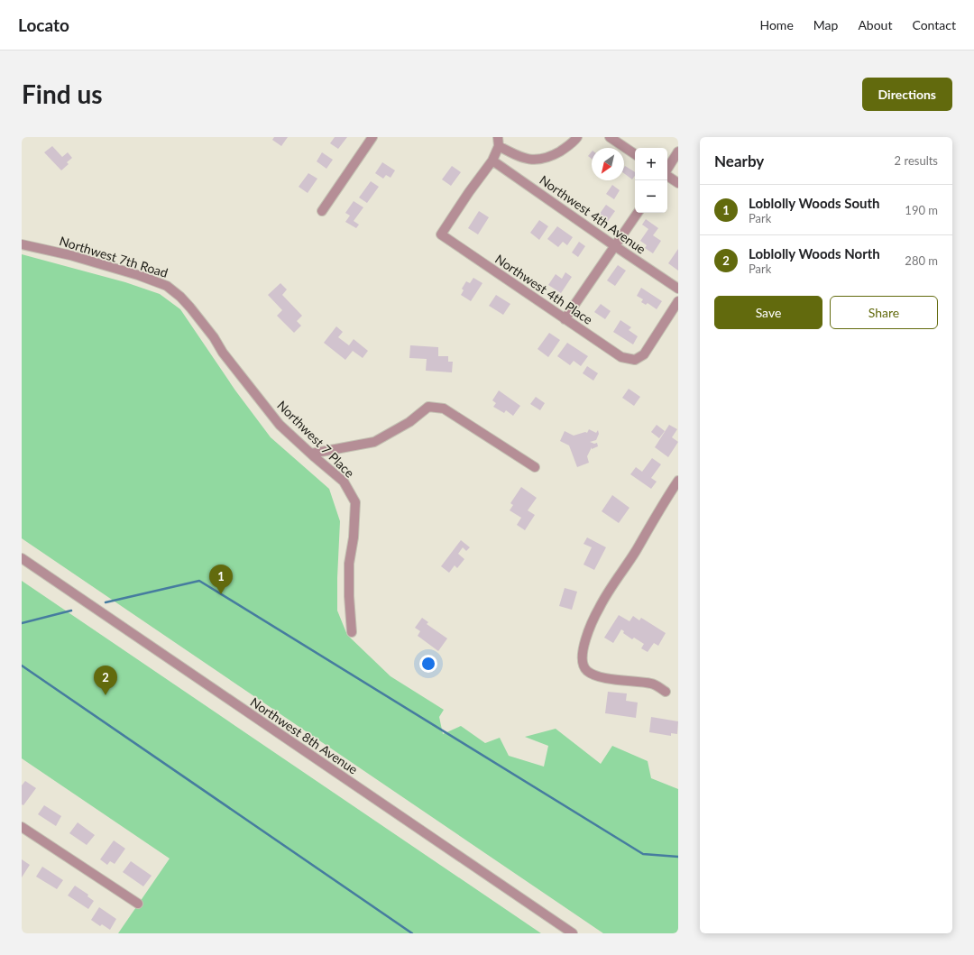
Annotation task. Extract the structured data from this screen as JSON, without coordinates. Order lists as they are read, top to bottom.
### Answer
{
  "streets": {
    "street": [
      "Northwest 4th Avenue",
      "Northwest 7th Road",
      "Northwest 4th Place",
      "Northwest 7 Place",
      "Northwest 8th Avenue"
    ]
  },
  "crossings": [
    ["Northwest 4th Avenue", "Northwest 4th Place"],
    ["Northwest 7th Road", "Northwest 7 Place"]
  ],
  "north": "bottom left",
  "page": {
    "header": "Locato",
    "nav": [
      "Home",
      "Map",
      "About",
      "Contact"
    ],
    "buttons": [
      "Directions",
      ["Save", "Share"]
    ],
    "title": "Find us",
    "heading": ["Nearby", "2 results"],
    "map_buttons": ["+", "−"],
    "list": [
      {
        "mark": "1",
        "name": "Loblolly Woods South",
        "note": "Park",
        "value": "190 m"
      },
      {
        "mark": "2",
        "name": "Loblolly Woods North",
        "note": "Park",
        "value": "280 m"
      }
    ],
    "pins": ["1", "2"]
  }
}
